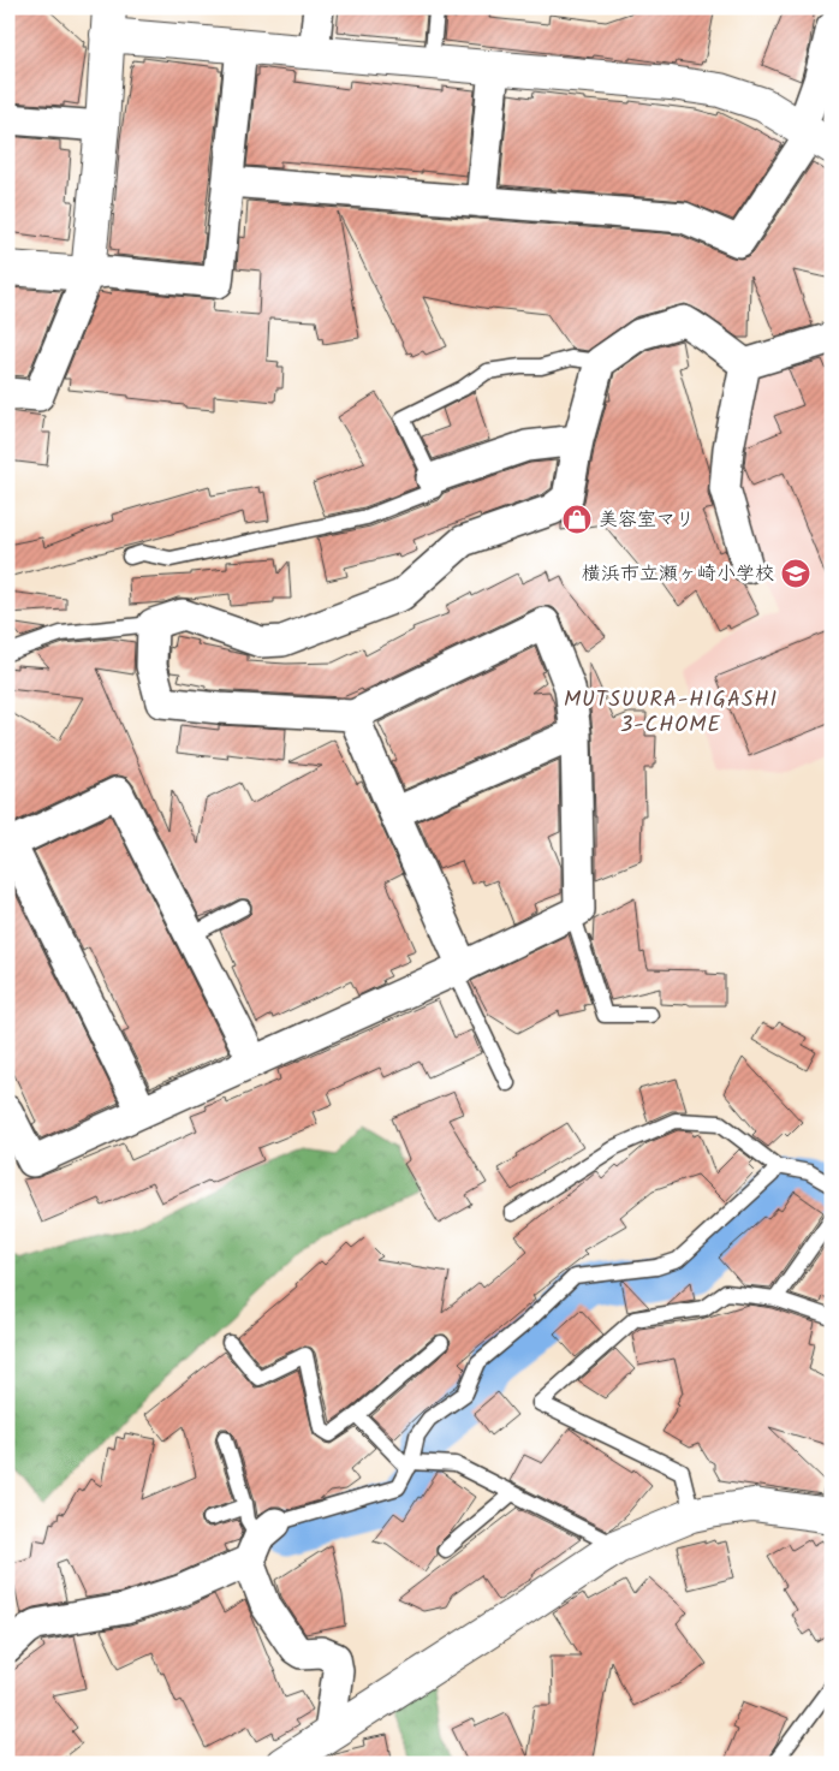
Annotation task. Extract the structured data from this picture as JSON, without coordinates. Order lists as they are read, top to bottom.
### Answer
{
  "districts": ["MUTSUURA-HIGASHI 3-CHOME"],
  "places": {
    "shop": ["美容室マリ"],
    "school or university": ["横浜市立瀬ヶ崎小学校"]
  }
}
